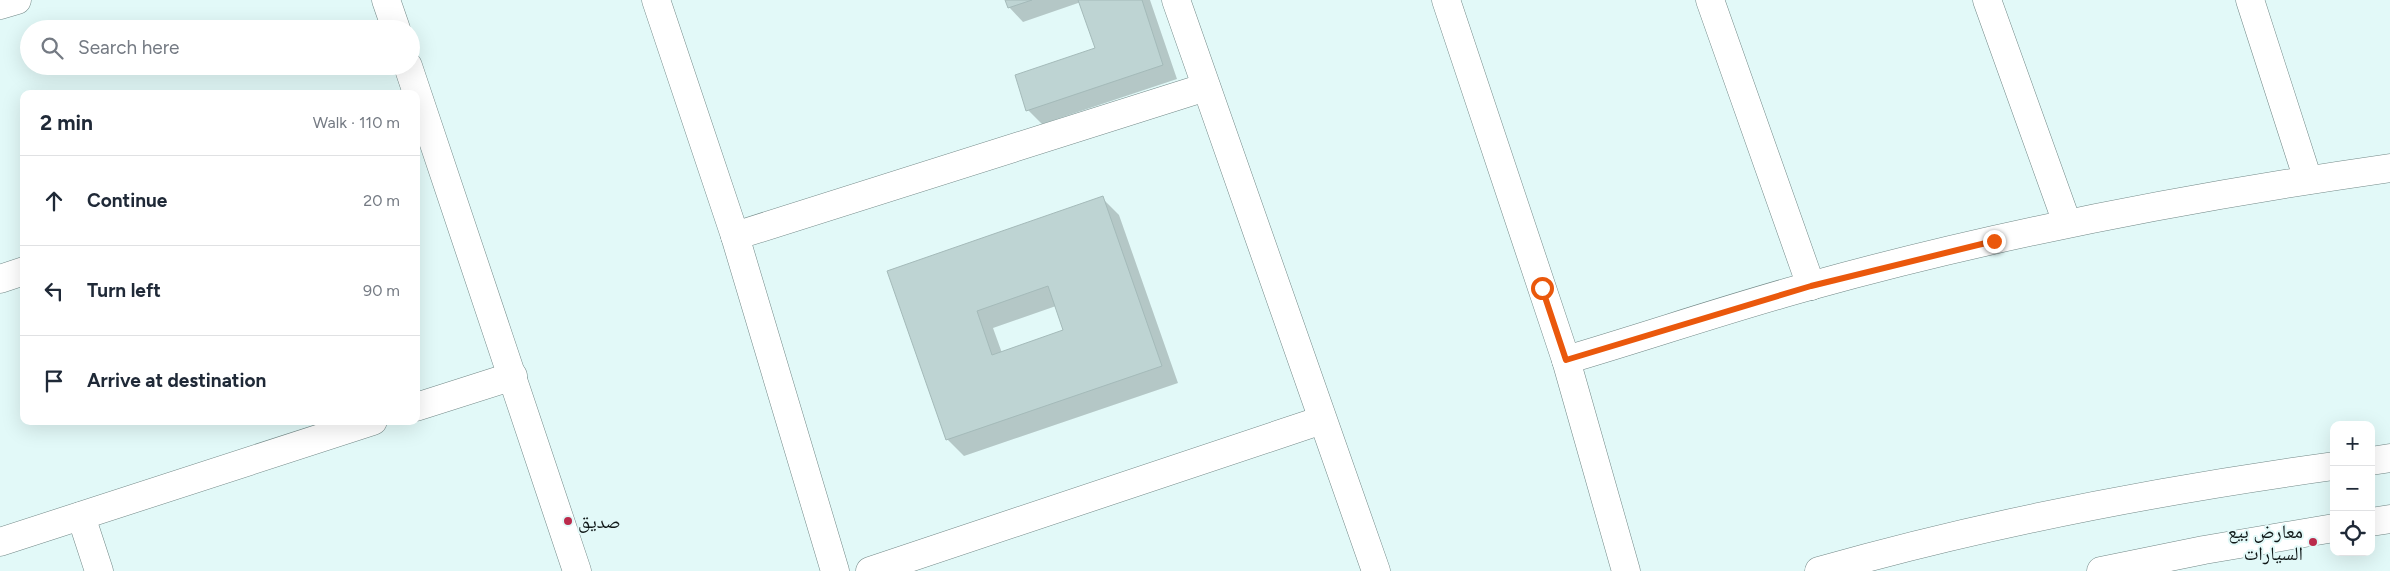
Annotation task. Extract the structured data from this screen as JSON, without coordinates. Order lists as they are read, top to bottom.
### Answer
{
  "places": ["صديق", "معارض بيع السيارات"],
  "page": {
    "search": "Search here",
    "heading": ["2 min", "Walk · 110 m"],
    "list": [
      ["Continue", "20 m"],
      ["Turn left", "90 m"],
      "Arrive at destination"
    ],
    "map_buttons": ["+", "−"]
  }
}
